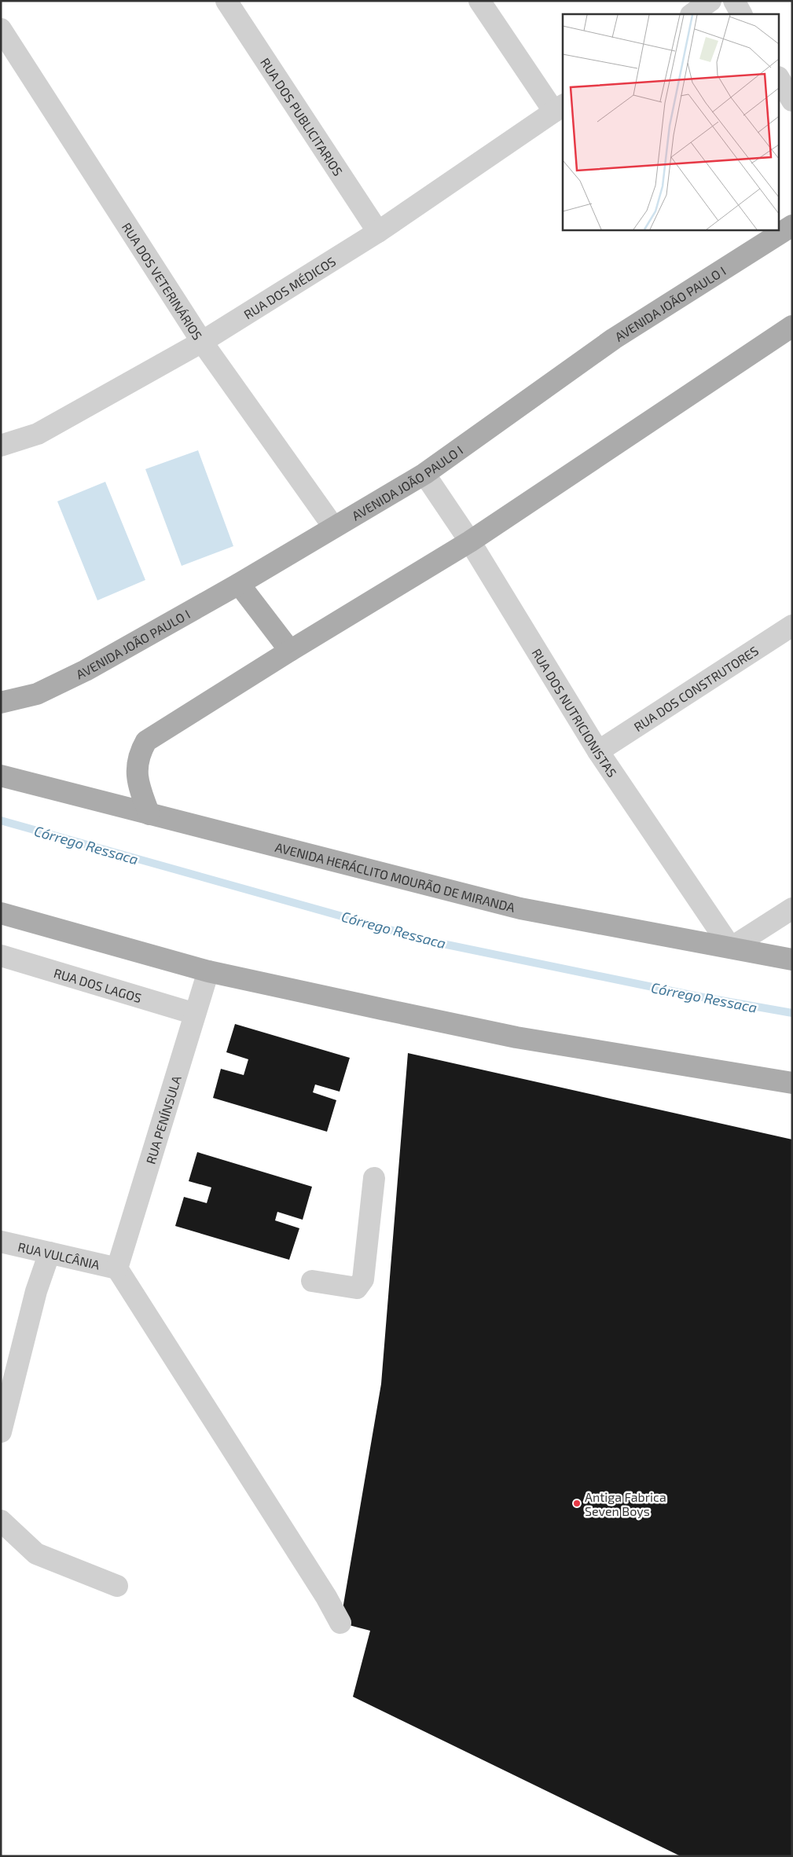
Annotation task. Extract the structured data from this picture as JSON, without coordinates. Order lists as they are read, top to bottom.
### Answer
{
  "streets": {
    "main road": ["AVENIDA JOÃO PAULO I", "AVENIDA HERÁCLITO MOURÃO DE MIRANDA"],
    "street": [
      "RUA DOS PUBLICITARIOS",
      "RUA DOS VETERINÁRIOS",
      "RUA DOS MÉDICOS",
      "RUA DOS CONSTRUTORES",
      "RUA DOS NUTRICIONISTAS",
      "RUA DOS LAGOS",
      "RUA PENÍNSULA",
      "RUA VULCÂNIA"
    ]
  },
  "crossings": [
    ["RUA DOS PUBLICITARIOS", "RUA DOS MÉDICOS"],
    ["RUA DOS VETERINÁRIOS", "RUA DOS MÉDICOS"],
    ["RUA DOS VETERINÁRIOS", "AVENIDA JOÃO PAULO I"],
    ["AVENIDA JOÃO PAULO I", "RUA DOS NUTRICIONISTAS"],
    ["RUA DOS CONSTRUTORES", "RUA DOS NUTRICIONISTAS"],
    ["RUA DOS NUTRICIONISTAS", "AVENIDA HERÁCLITO MOURÃO DE MIRANDA"],
    ["RUA DOS LAGOS", "RUA PENÍNSULA"],
    ["RUA PENÍNSULA", "RUA VULCÂNIA"]
  ],
  "water": ["Córrego Ressaca"],
  "places": ["Antiga Fabrica Seven Boys"]
}
